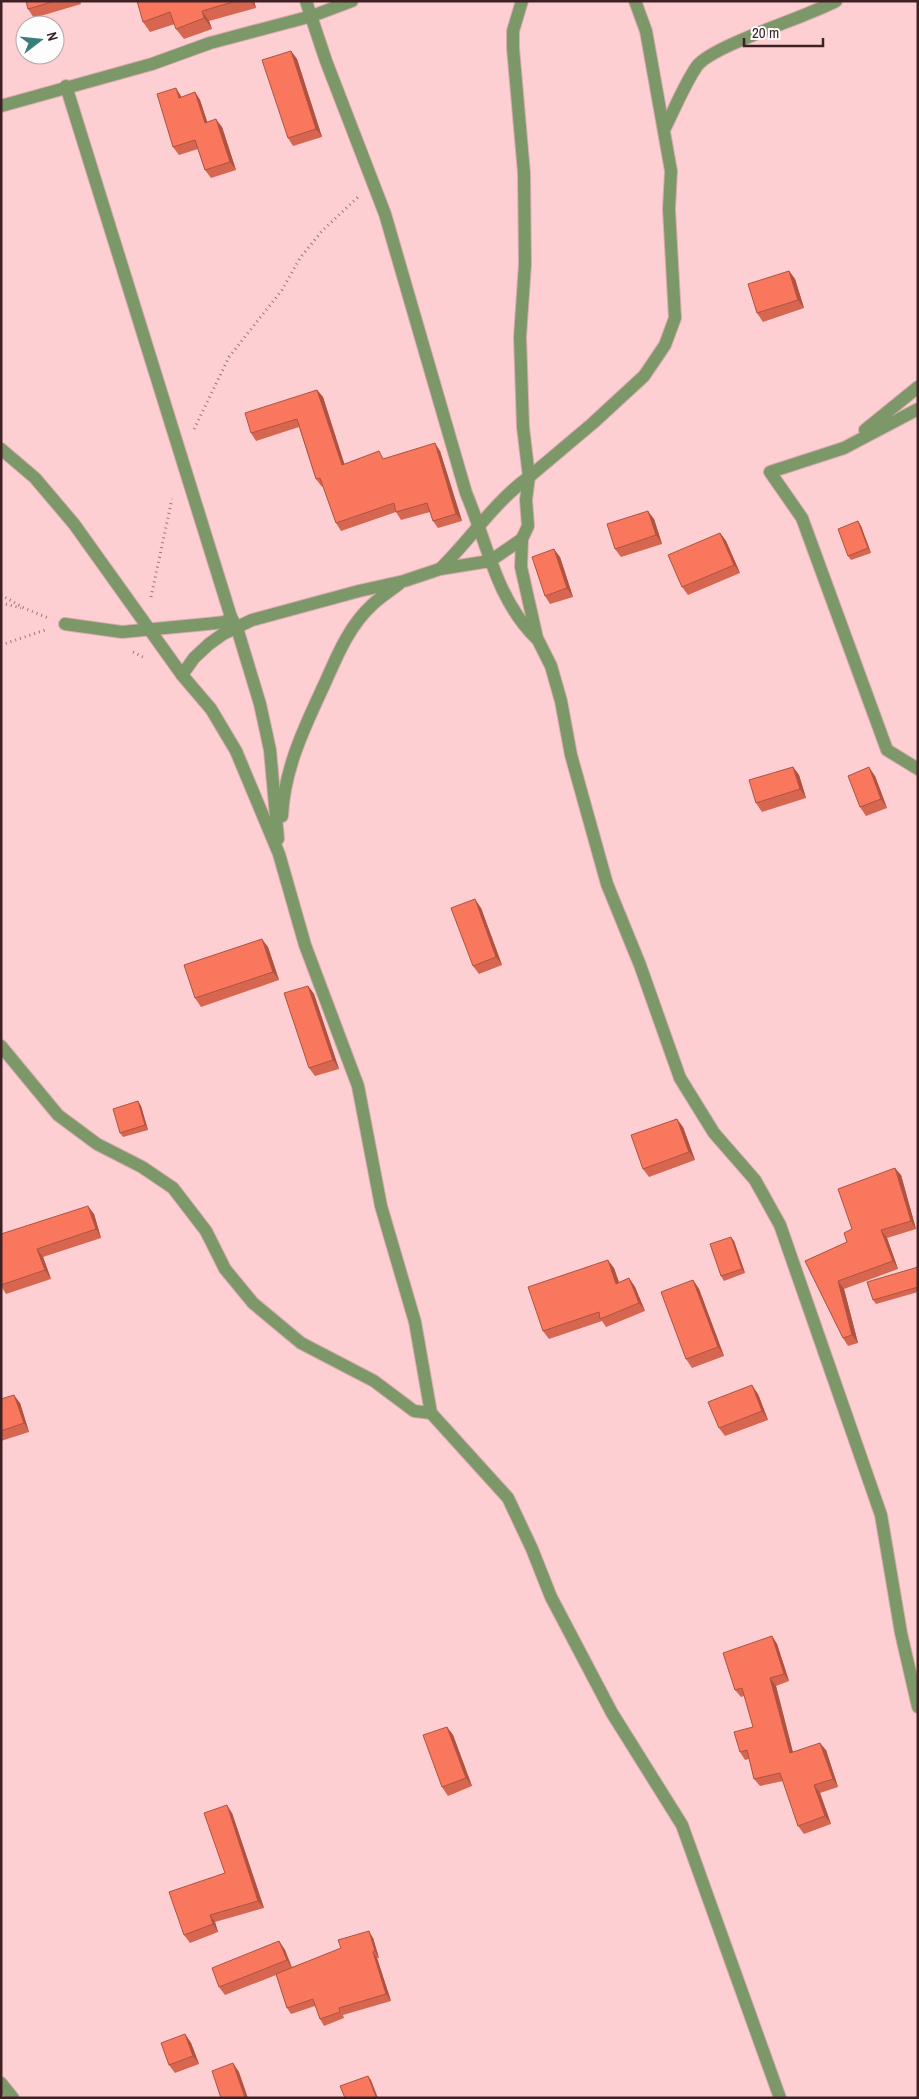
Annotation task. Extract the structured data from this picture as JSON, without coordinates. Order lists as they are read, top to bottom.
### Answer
{
  "scale_bar": "20 m",
  "north": "right"
}
